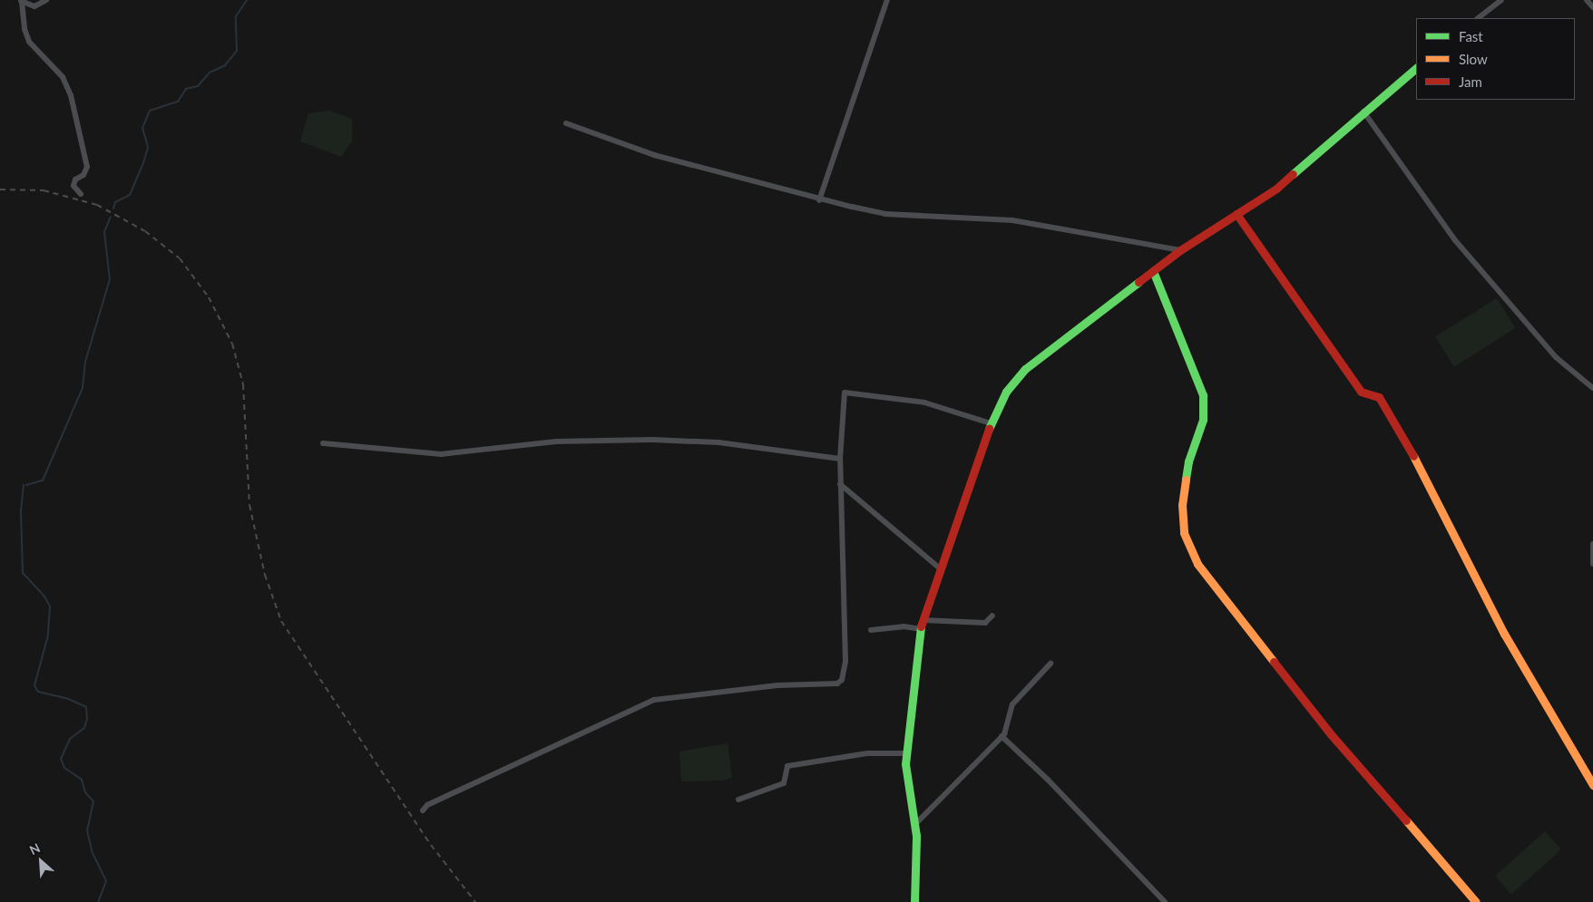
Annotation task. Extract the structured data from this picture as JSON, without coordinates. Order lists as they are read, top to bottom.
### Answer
{
  "legend": ["Fast", "Slow", "Jam"],
  "north": "top left"
}
